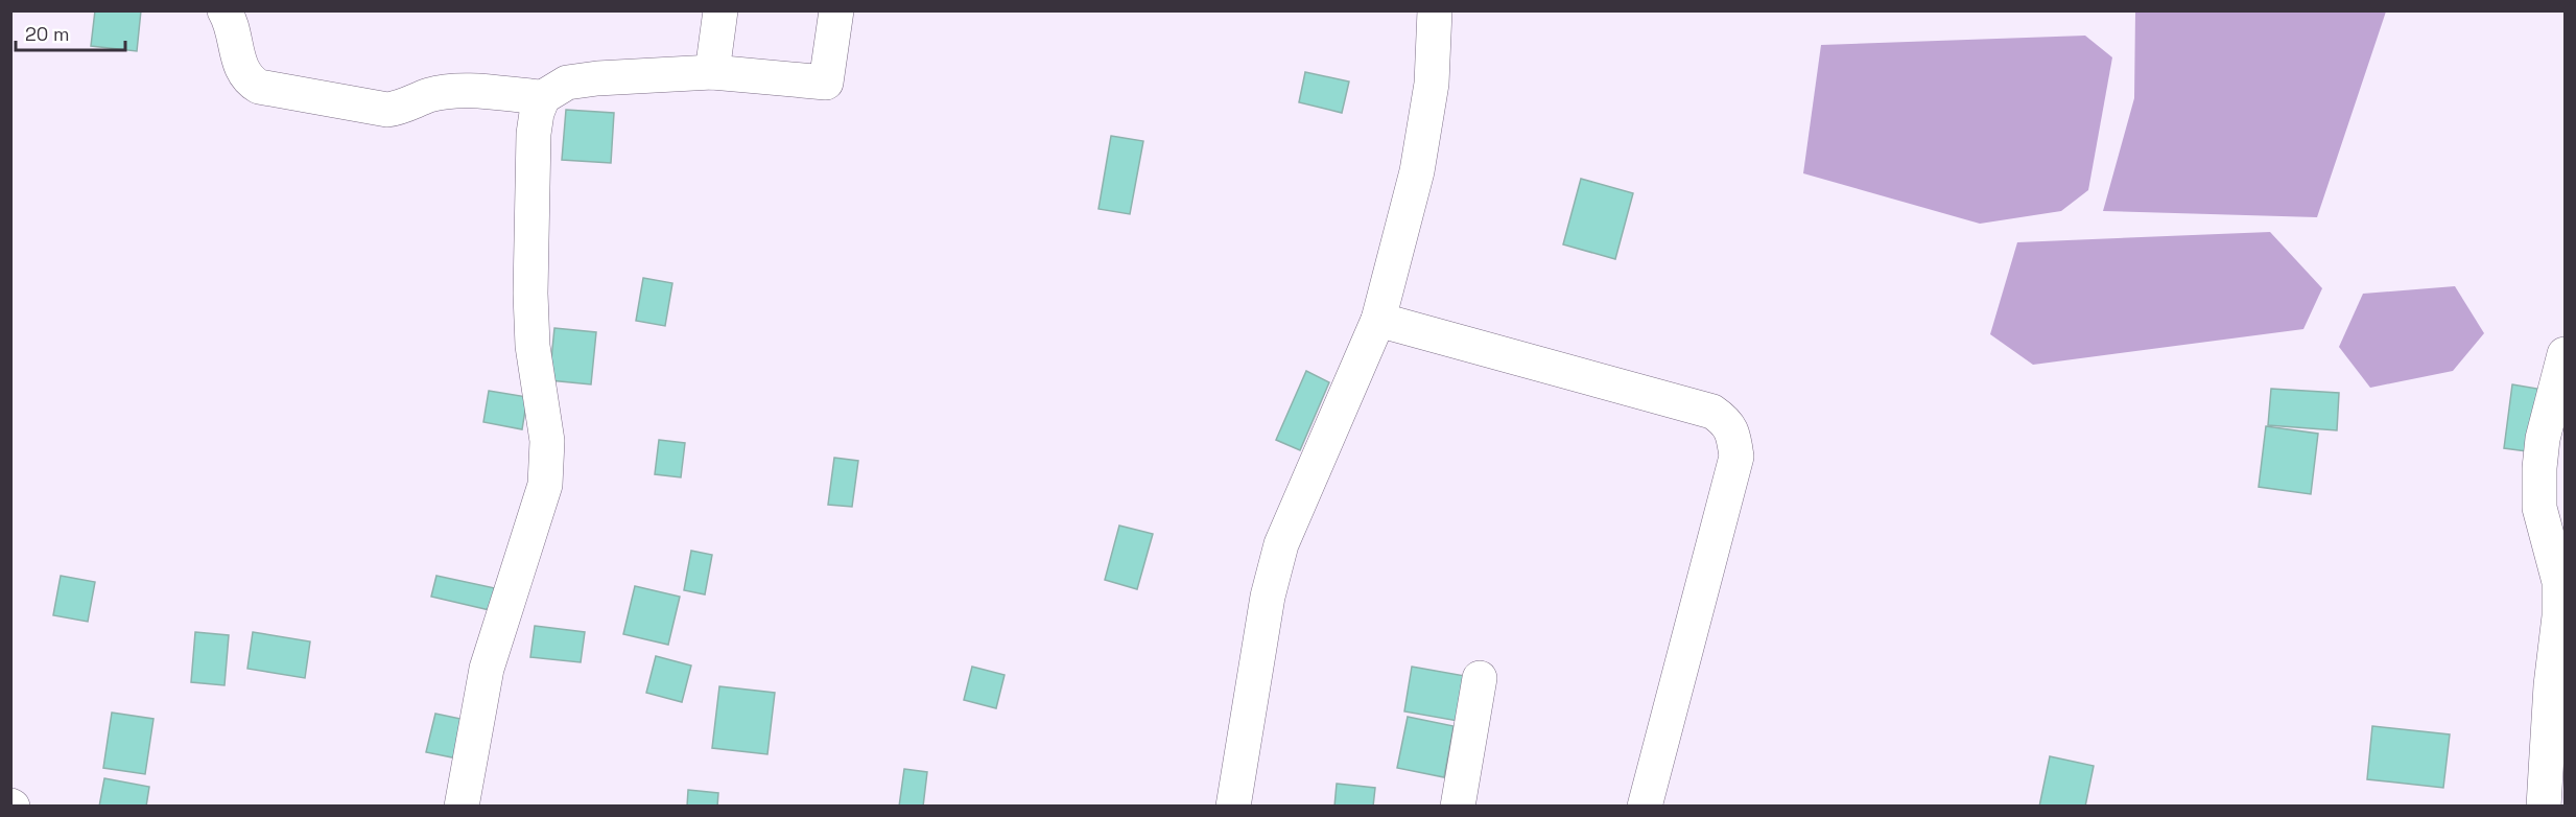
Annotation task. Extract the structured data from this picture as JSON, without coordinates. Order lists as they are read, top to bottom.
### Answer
{
  "scale_bar": "20 m"
}
